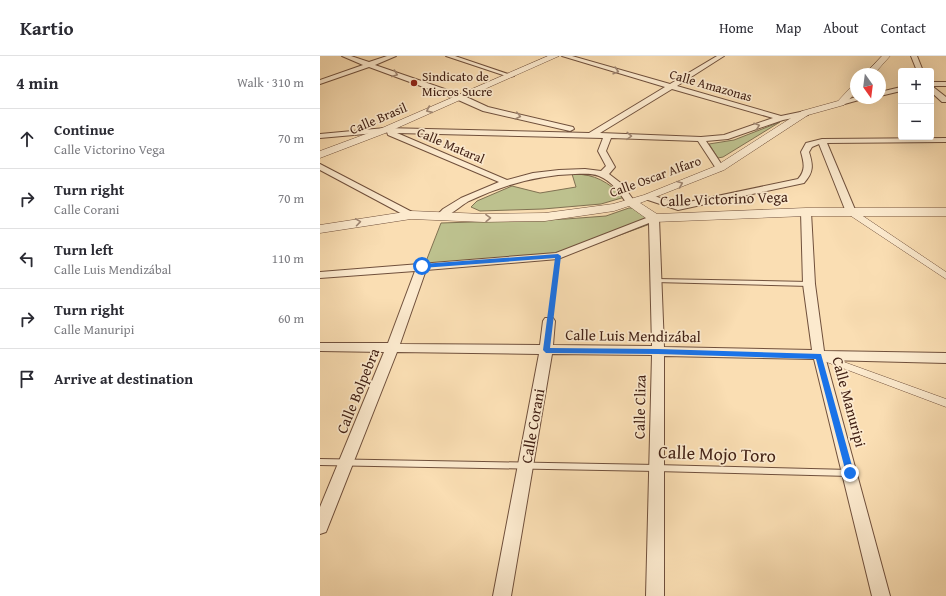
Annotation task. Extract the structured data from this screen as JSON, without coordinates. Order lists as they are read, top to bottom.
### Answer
{
  "streets": {
    "street": [
      "Calle Amazonas",
      "Calle Brasil",
      "Calle Mataral",
      "Calle Oscar Alfaro",
      "Calle Victorino Vega",
      "Calle Luis Mendizábal",
      "Calle Bolpebra",
      "Calle Manuripi",
      "Calle Cliza",
      "Calle Corani"
    ],
    "lane": ["Calle Mojo Toro"]
  },
  "crossings": [
    ["Calle Brasil", "Calle Mataral"],
    ["Calle Victorino Vega", "Calle Bolpebra"],
    ["Calle Victorino Vega", "Calle Manuripi"],
    ["Calle Victorino Vega", "Calle Cliza"],
    ["Calle Luis Mendizábal", "Calle Bolpebra"],
    ["Calle Luis Mendizábal", "Calle Manuripi"],
    ["Calle Luis Mendizábal", "Calle Cliza"],
    ["Calle Luis Mendizábal", "Calle Corani"],
    ["Calle Bolpebra", "Calle Mojo Toro"],
    ["Calle Manuripi", "Calle Mojo Toro"],
    ["Calle Cliza", "Calle Mojo Toro"],
    ["Calle Corani", "Calle Mojo Toro"]
  ],
  "places": ["Sindicato de Micros Sucre"],
  "north": "bottom",
  "page": {
    "header": "Kartio",
    "nav": [
      "Home",
      "Map",
      "About",
      "Contact"
    ],
    "heading": ["4 min", "Walk · 310 m"],
    "map_buttons": ["+", "−"],
    "list": [
      ["Continue", "Calle Victorino Vega", "70 m"],
      ["Turn right", "Calle Corani", "70 m"],
      ["Turn left", "Calle Luis Mendizábal", "110 m"],
      ["Turn right", "Calle Manuripi", "60 m"],
      "Arrive at destination"
    ]
  }
}
